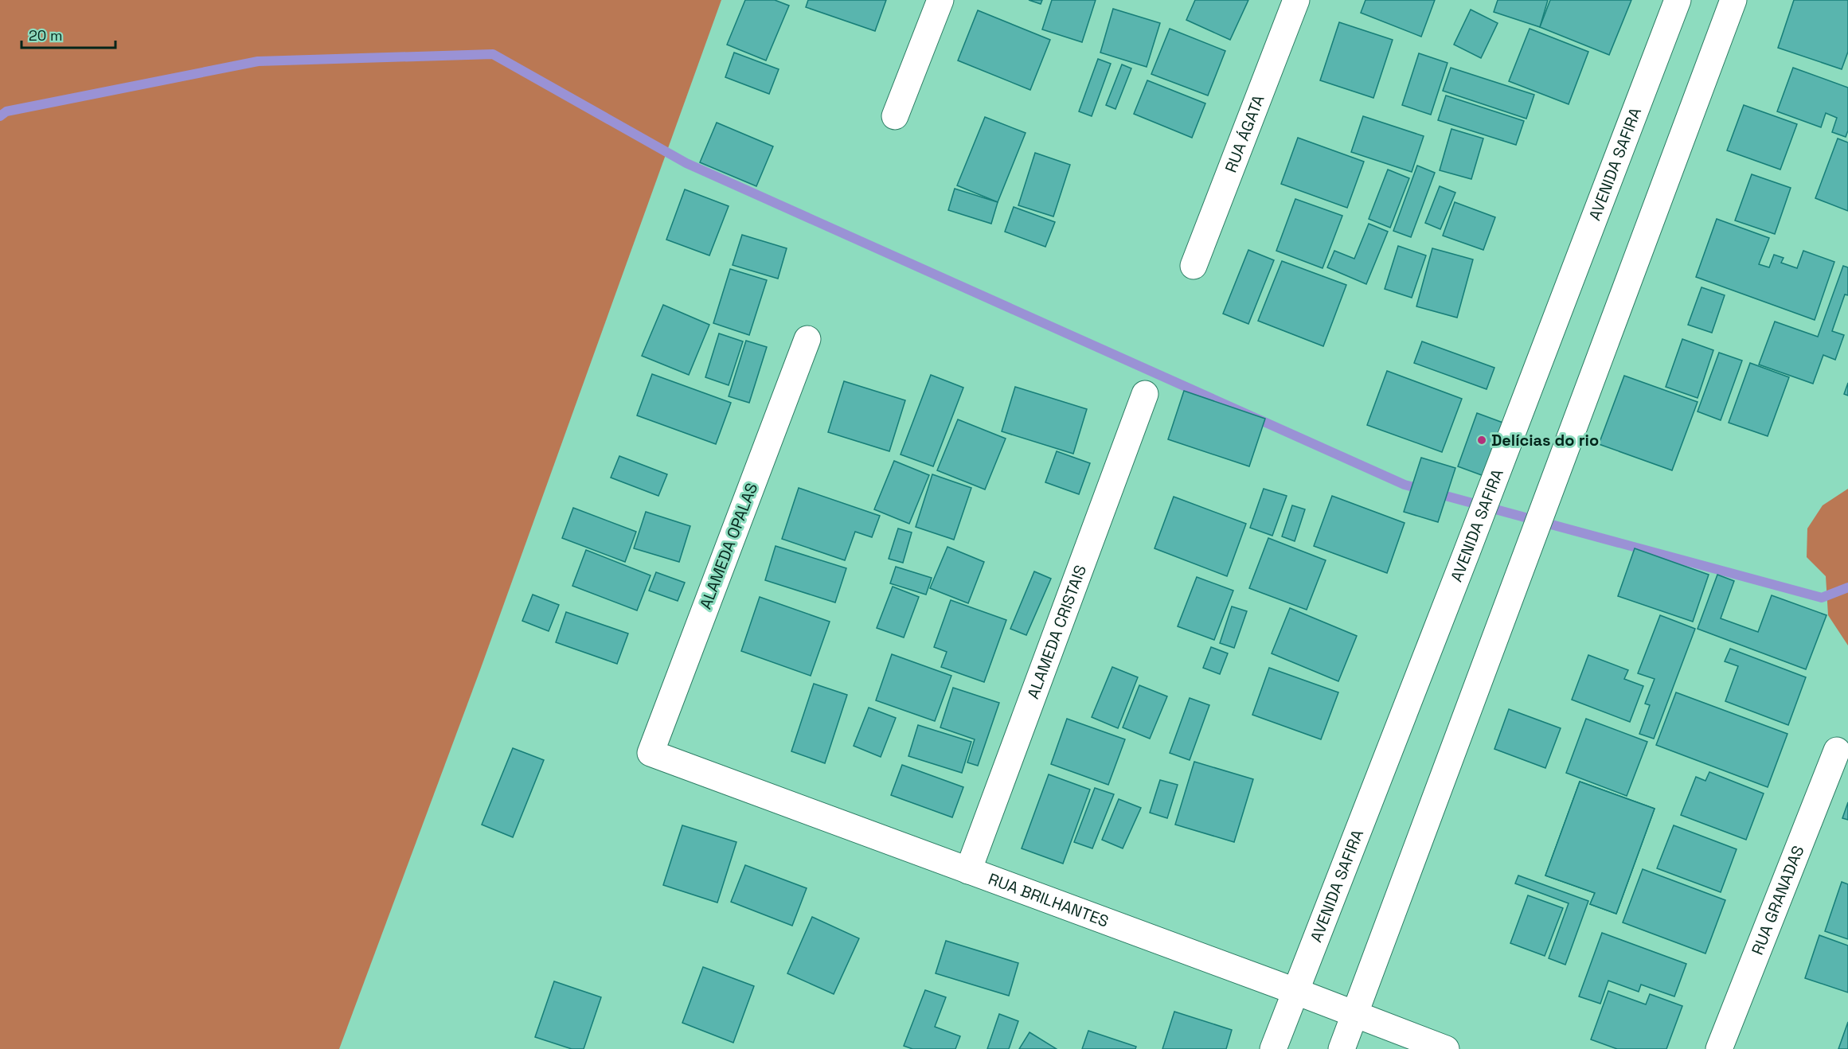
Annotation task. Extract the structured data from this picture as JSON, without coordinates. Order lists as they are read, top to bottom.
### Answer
{
  "streets": {
    "street": [
      "RUA ÁGATA",
      "AVENIDA SAFIRA",
      "ALAMEDA OPALAS",
      "ALAMEDA CRISTAIS",
      "RUA GRANADAS",
      "RUA BRILHANTES"
    ]
  },
  "crossings": [
    ["AVENIDA SAFIRA", "RUA BRILHANTES"],
    ["ALAMEDA OPALAS", "RUA BRILHANTES"],
    ["ALAMEDA CRISTAIS", "RUA BRILHANTES"]
  ],
  "places": ["Delícias do rio"],
  "scale_bar": "20 m"
}
